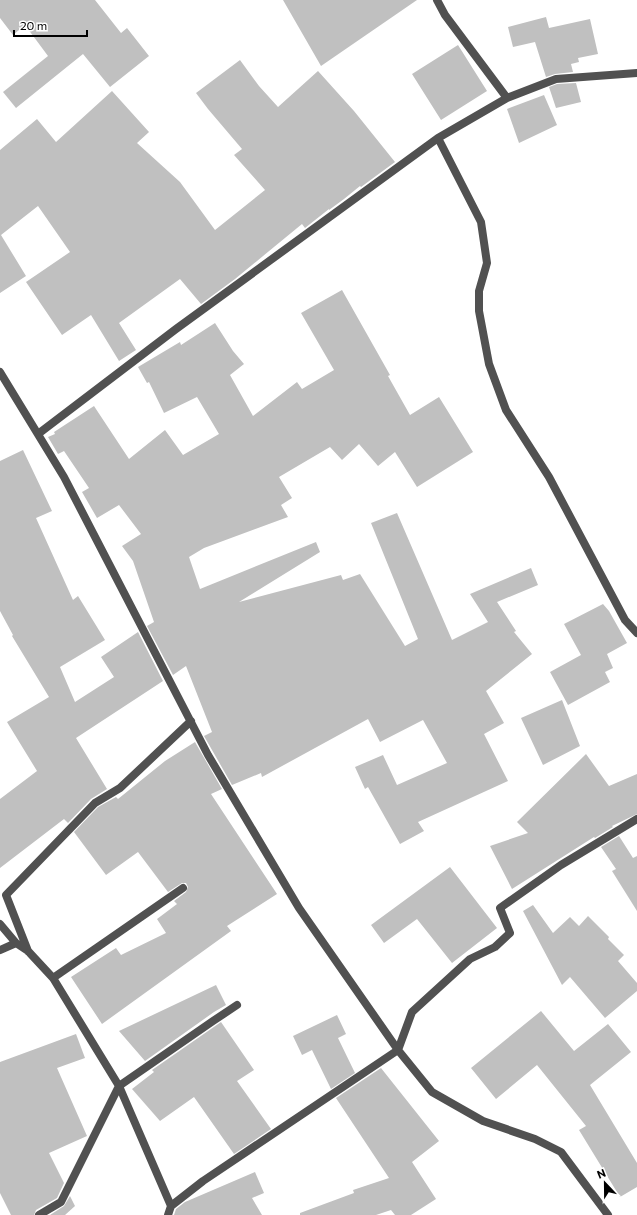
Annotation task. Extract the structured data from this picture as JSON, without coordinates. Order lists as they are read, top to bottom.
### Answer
{
  "scale_bar": "20 m",
  "north": "top"
}
